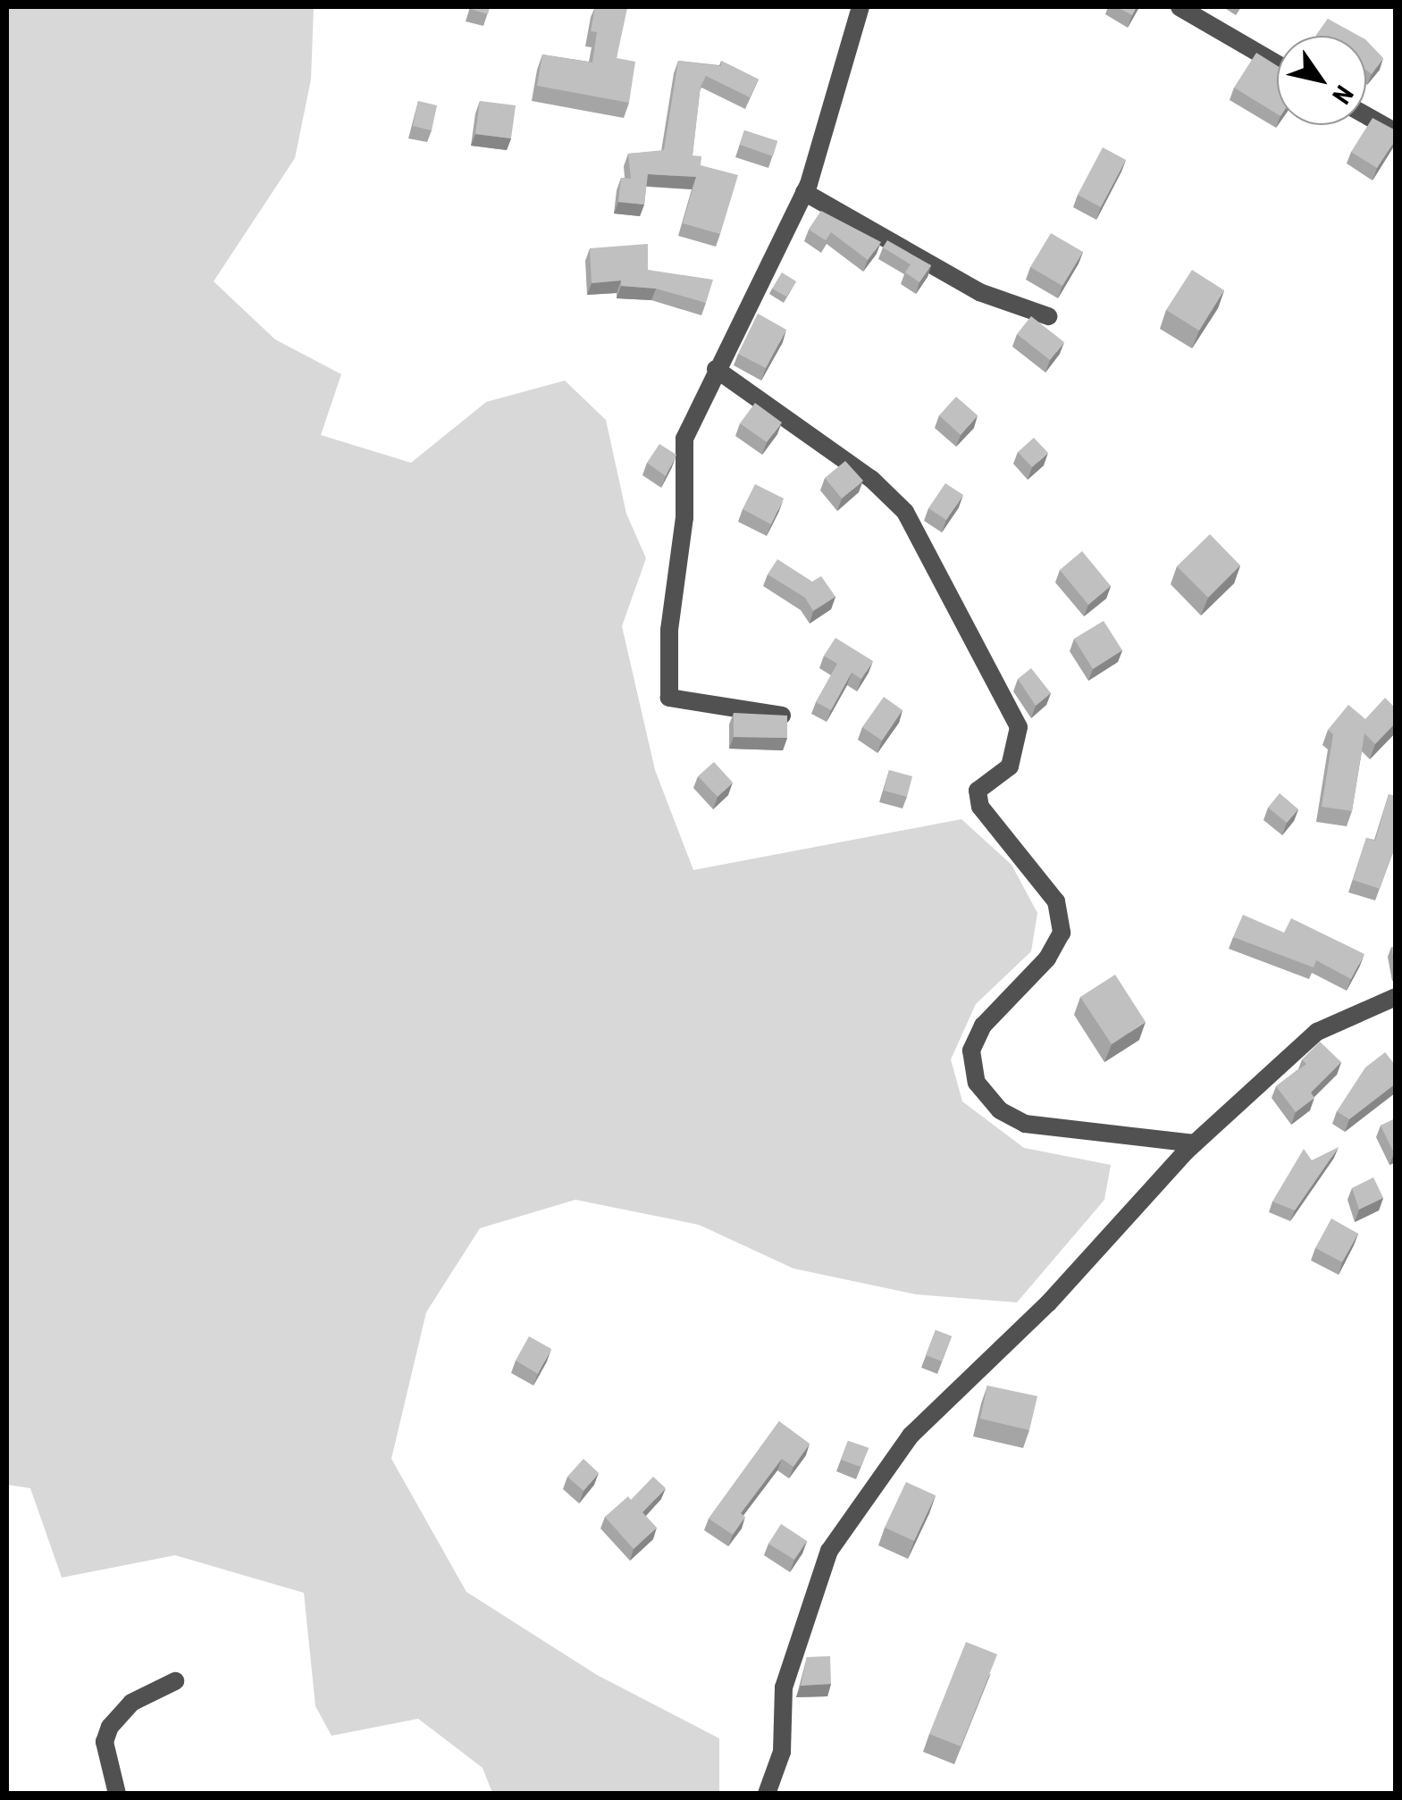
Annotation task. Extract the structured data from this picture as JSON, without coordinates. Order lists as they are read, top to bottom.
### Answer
{
  "north": "bottom right"
}
